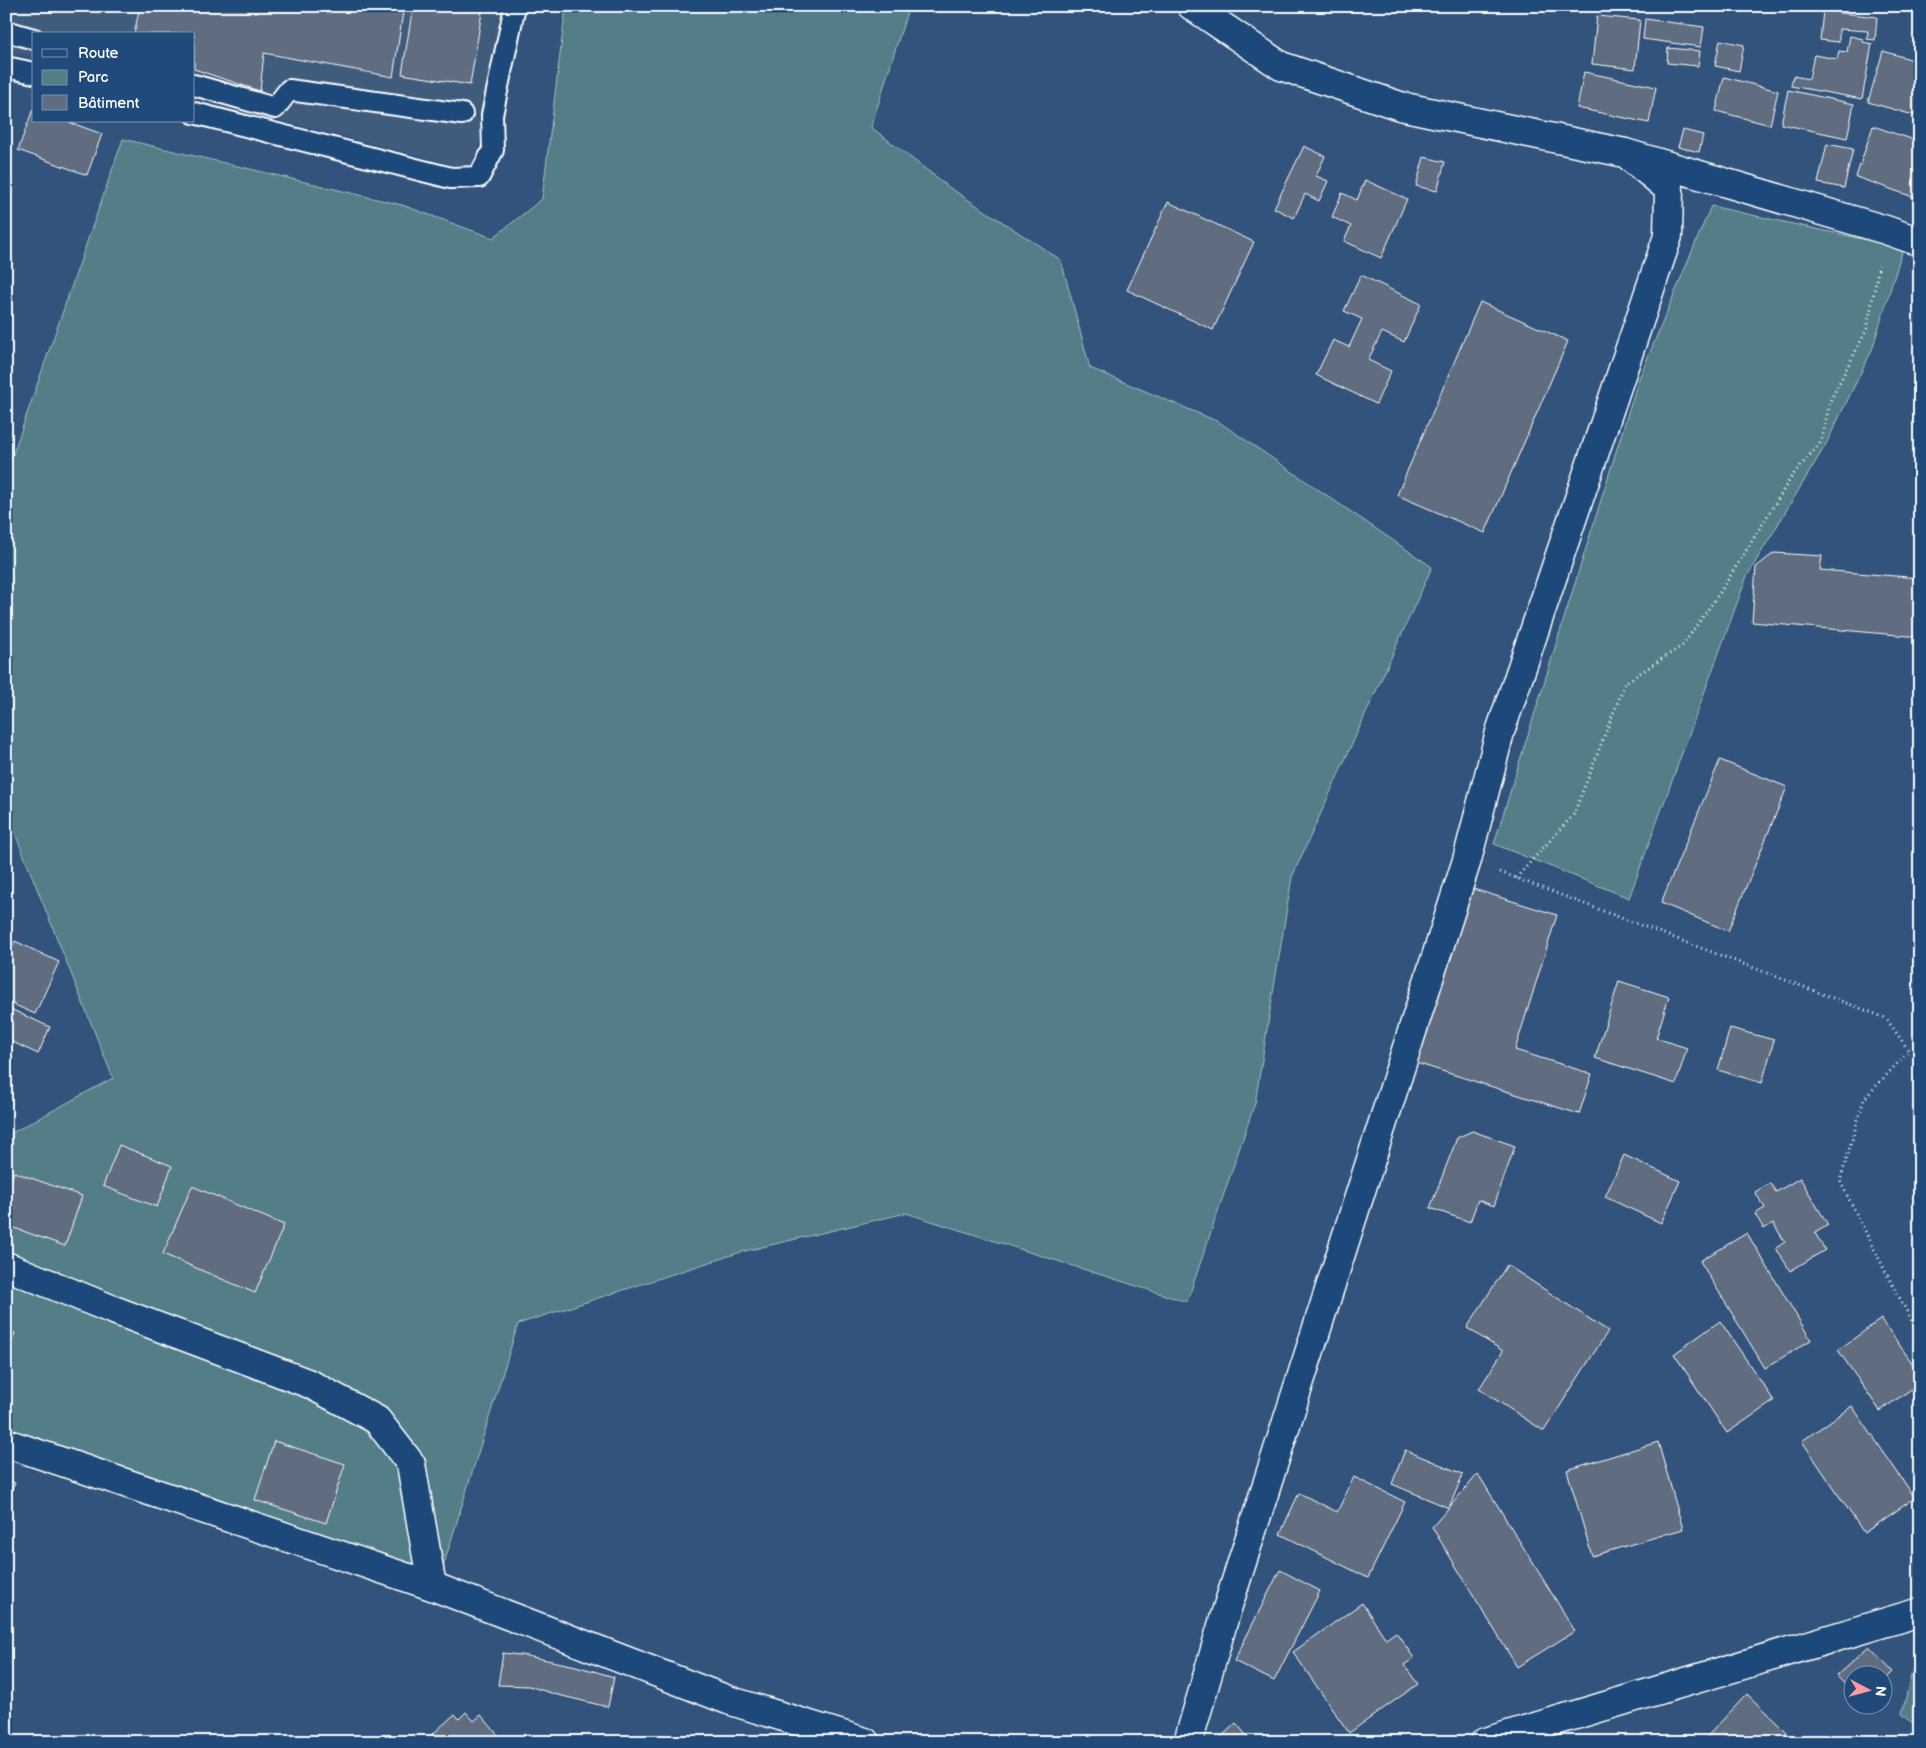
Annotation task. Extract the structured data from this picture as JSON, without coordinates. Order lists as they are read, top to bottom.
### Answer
{
  "legend": ["Route", "Parc", "Bâtiment"],
  "north": "right"
}
